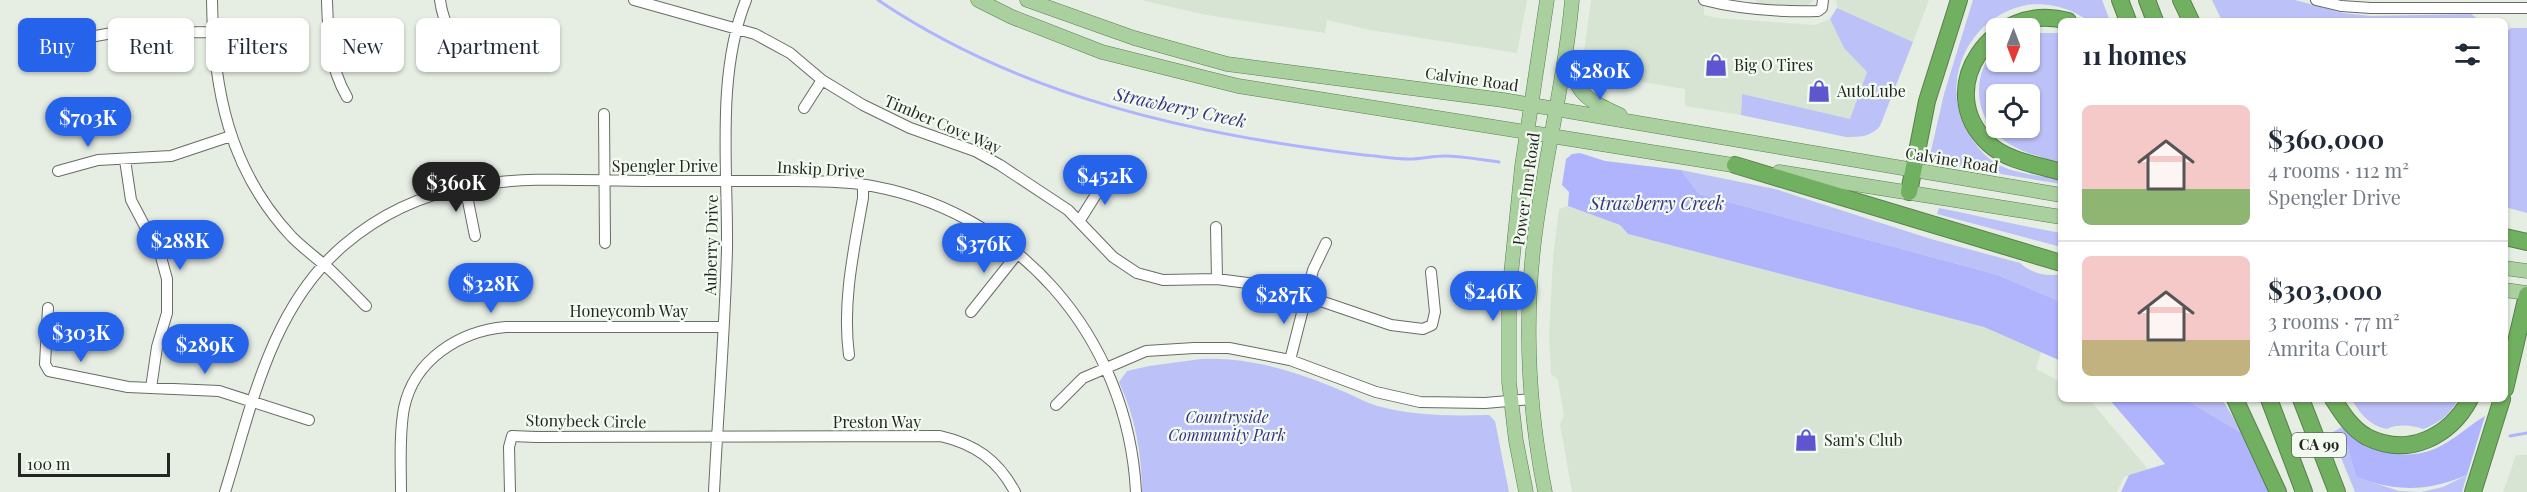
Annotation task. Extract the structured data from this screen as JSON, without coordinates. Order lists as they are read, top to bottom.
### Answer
{
  "streets": {
    "highway": ["CA 99"],
    "main road": ["Calvine Road", "Power Inn Road"],
    "street": [
      "Timber Cove Way",
      "Spengler Drive",
      "Inskip Drive",
      "Auberry Drive",
      "Honeycomb Way",
      "Stonybeck Circle",
      "Preston Way"
    ]
  },
  "crossings": [
    ["Calvine Road", "Power Inn Road"],
    ["Timber Cove Way", "Auberry Drive"],
    ["Spengler Drive", "Inskip Drive"],
    ["Spengler Drive", "Auberry Drive"],
    ["Inskip Drive", "Auberry Drive"],
    ["Auberry Drive", "Honeycomb Way"],
    ["Auberry Drive", "Stonybeck Circle"],
    ["Auberry Drive", "Preston Way"],
    ["Stonybeck Circle", "Preston Way"]
  ],
  "water": ["Strawberry Creek"],
  "parks": ["Countryside Community Park"],
  "places": {
    "shop": ["Big O Tires", "AutoLube", "Sam's Club"]
  },
  "scale_bar": "100 m",
  "north": "bottom",
  "page": {
    "chip": [
      "Buy",
      "Rent",
      "Filters",
      "New",
      "Apartment"
    ],
    "heading": "11 homes",
    "price": [
      "$280K",
      "$703K",
      "$452K",
      "$360K",
      "$288K",
      "$376K",
      "$328K",
      "$246K",
      "$287K",
      "$303K",
      "$289K"
    ],
    "list": [
      {
        "name": "$360,000",
        "note": "4 rooms · 112 m² · Spengler Drive"
      },
      {
        "name": "$303,000",
        "note": "3 rooms · 77 m² · Amrita Court"
      }
    ],
    "scale": "100 m"
  }
}
